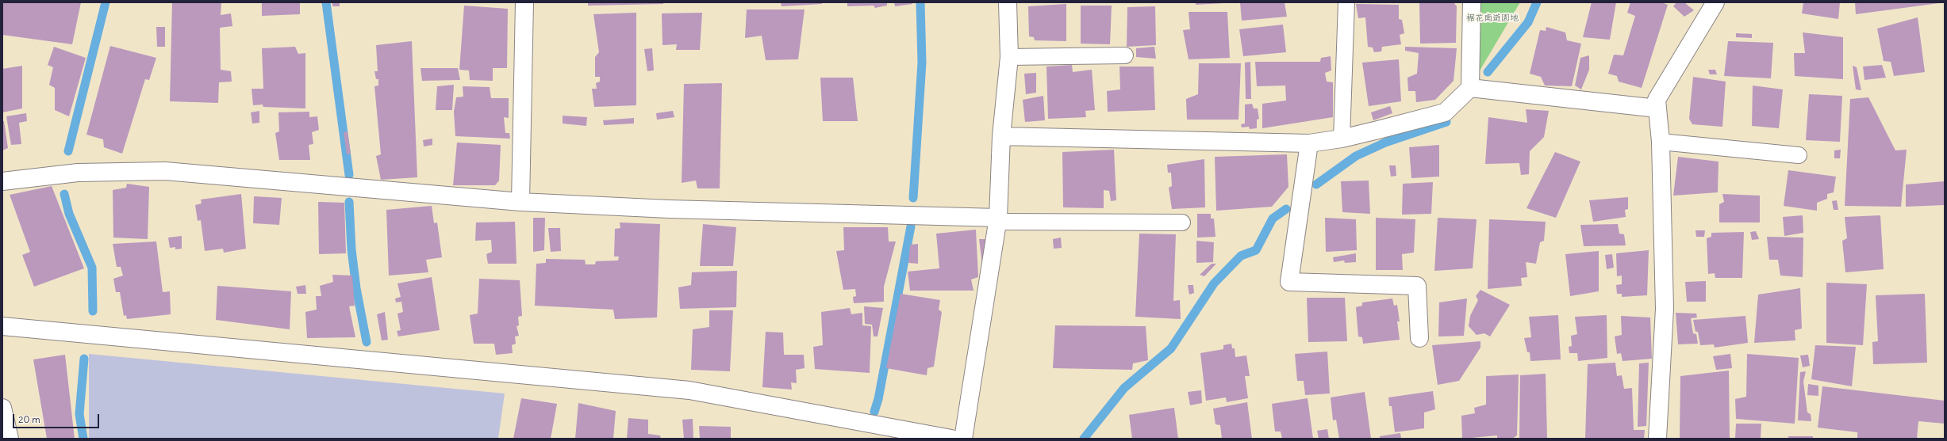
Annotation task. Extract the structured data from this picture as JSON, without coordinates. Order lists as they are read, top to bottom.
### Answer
{
  "parks": ["裾花南遊園地"],
  "scale_bar": "20 m"
}
